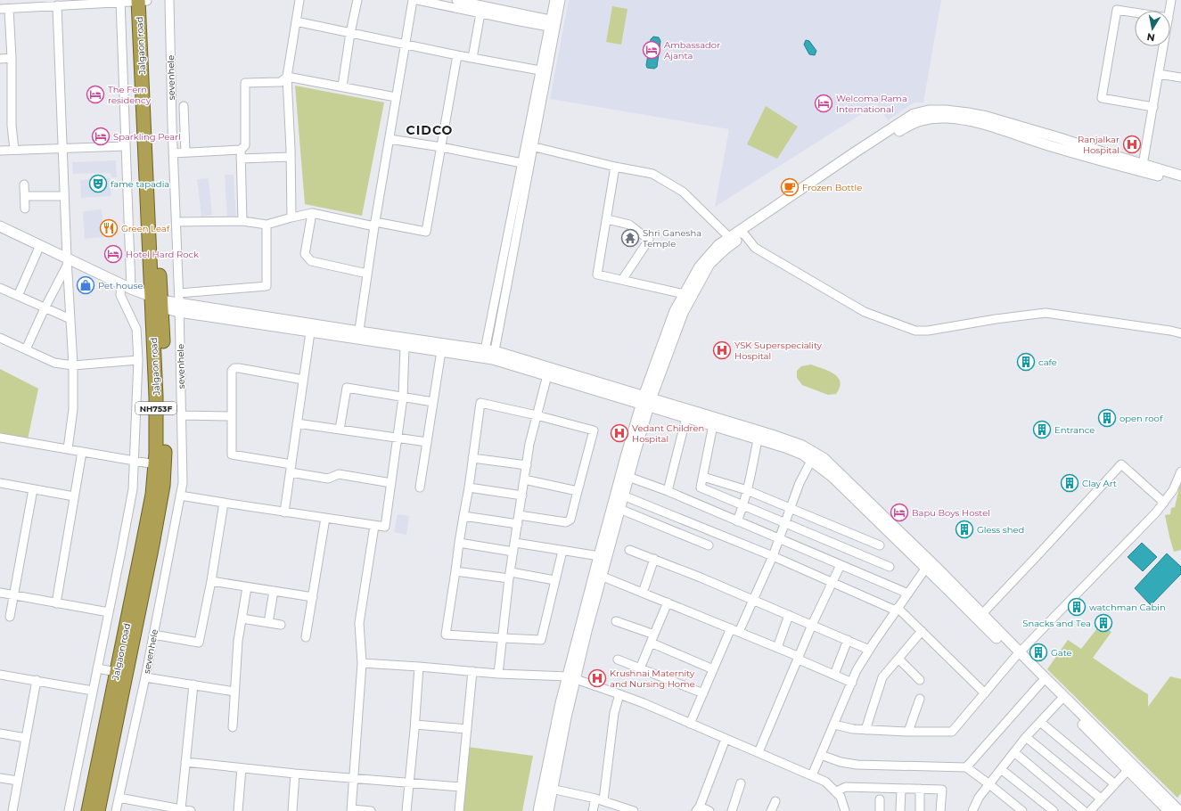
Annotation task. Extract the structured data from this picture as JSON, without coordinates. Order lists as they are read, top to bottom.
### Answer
{
  "streets": {
    "highway": ["Jalgaon road", "NH753F"],
    "street": ["sevenhele"]
  },
  "districts": ["CIDCO"],
  "places": {
    "hotel": [
      "Ambassador Ajanta",
      "The Fern residency",
      "Welcoma Rama International",
      "Sparkling Pearl",
      "Hotel Hard Rock",
      "Bapu Boys Hostel"
    ],
    "hospital": [
      "Ranjalkar Hospital",
      "YSK Superspeciality Hospital",
      "Vedant Children Hospital",
      "Krushnai Maternity and Nursing Home"
    ],
    "theatre": ["fame tapadia"],
    "cafe": ["Frozen Bottle"],
    "restaurant": ["Green Leaf"],
    "temple": ["Shri Ganesha Temple"],
    "shop": ["Pet house"],
    "building": [
      "cafe",
      "open roof",
      "Entrance",
      "Clay Art",
      "Gless shed",
      "watchman Cabin",
      "Snacks and Tea",
      "Gate"
    ]
  },
  "north": "bottom"
}
